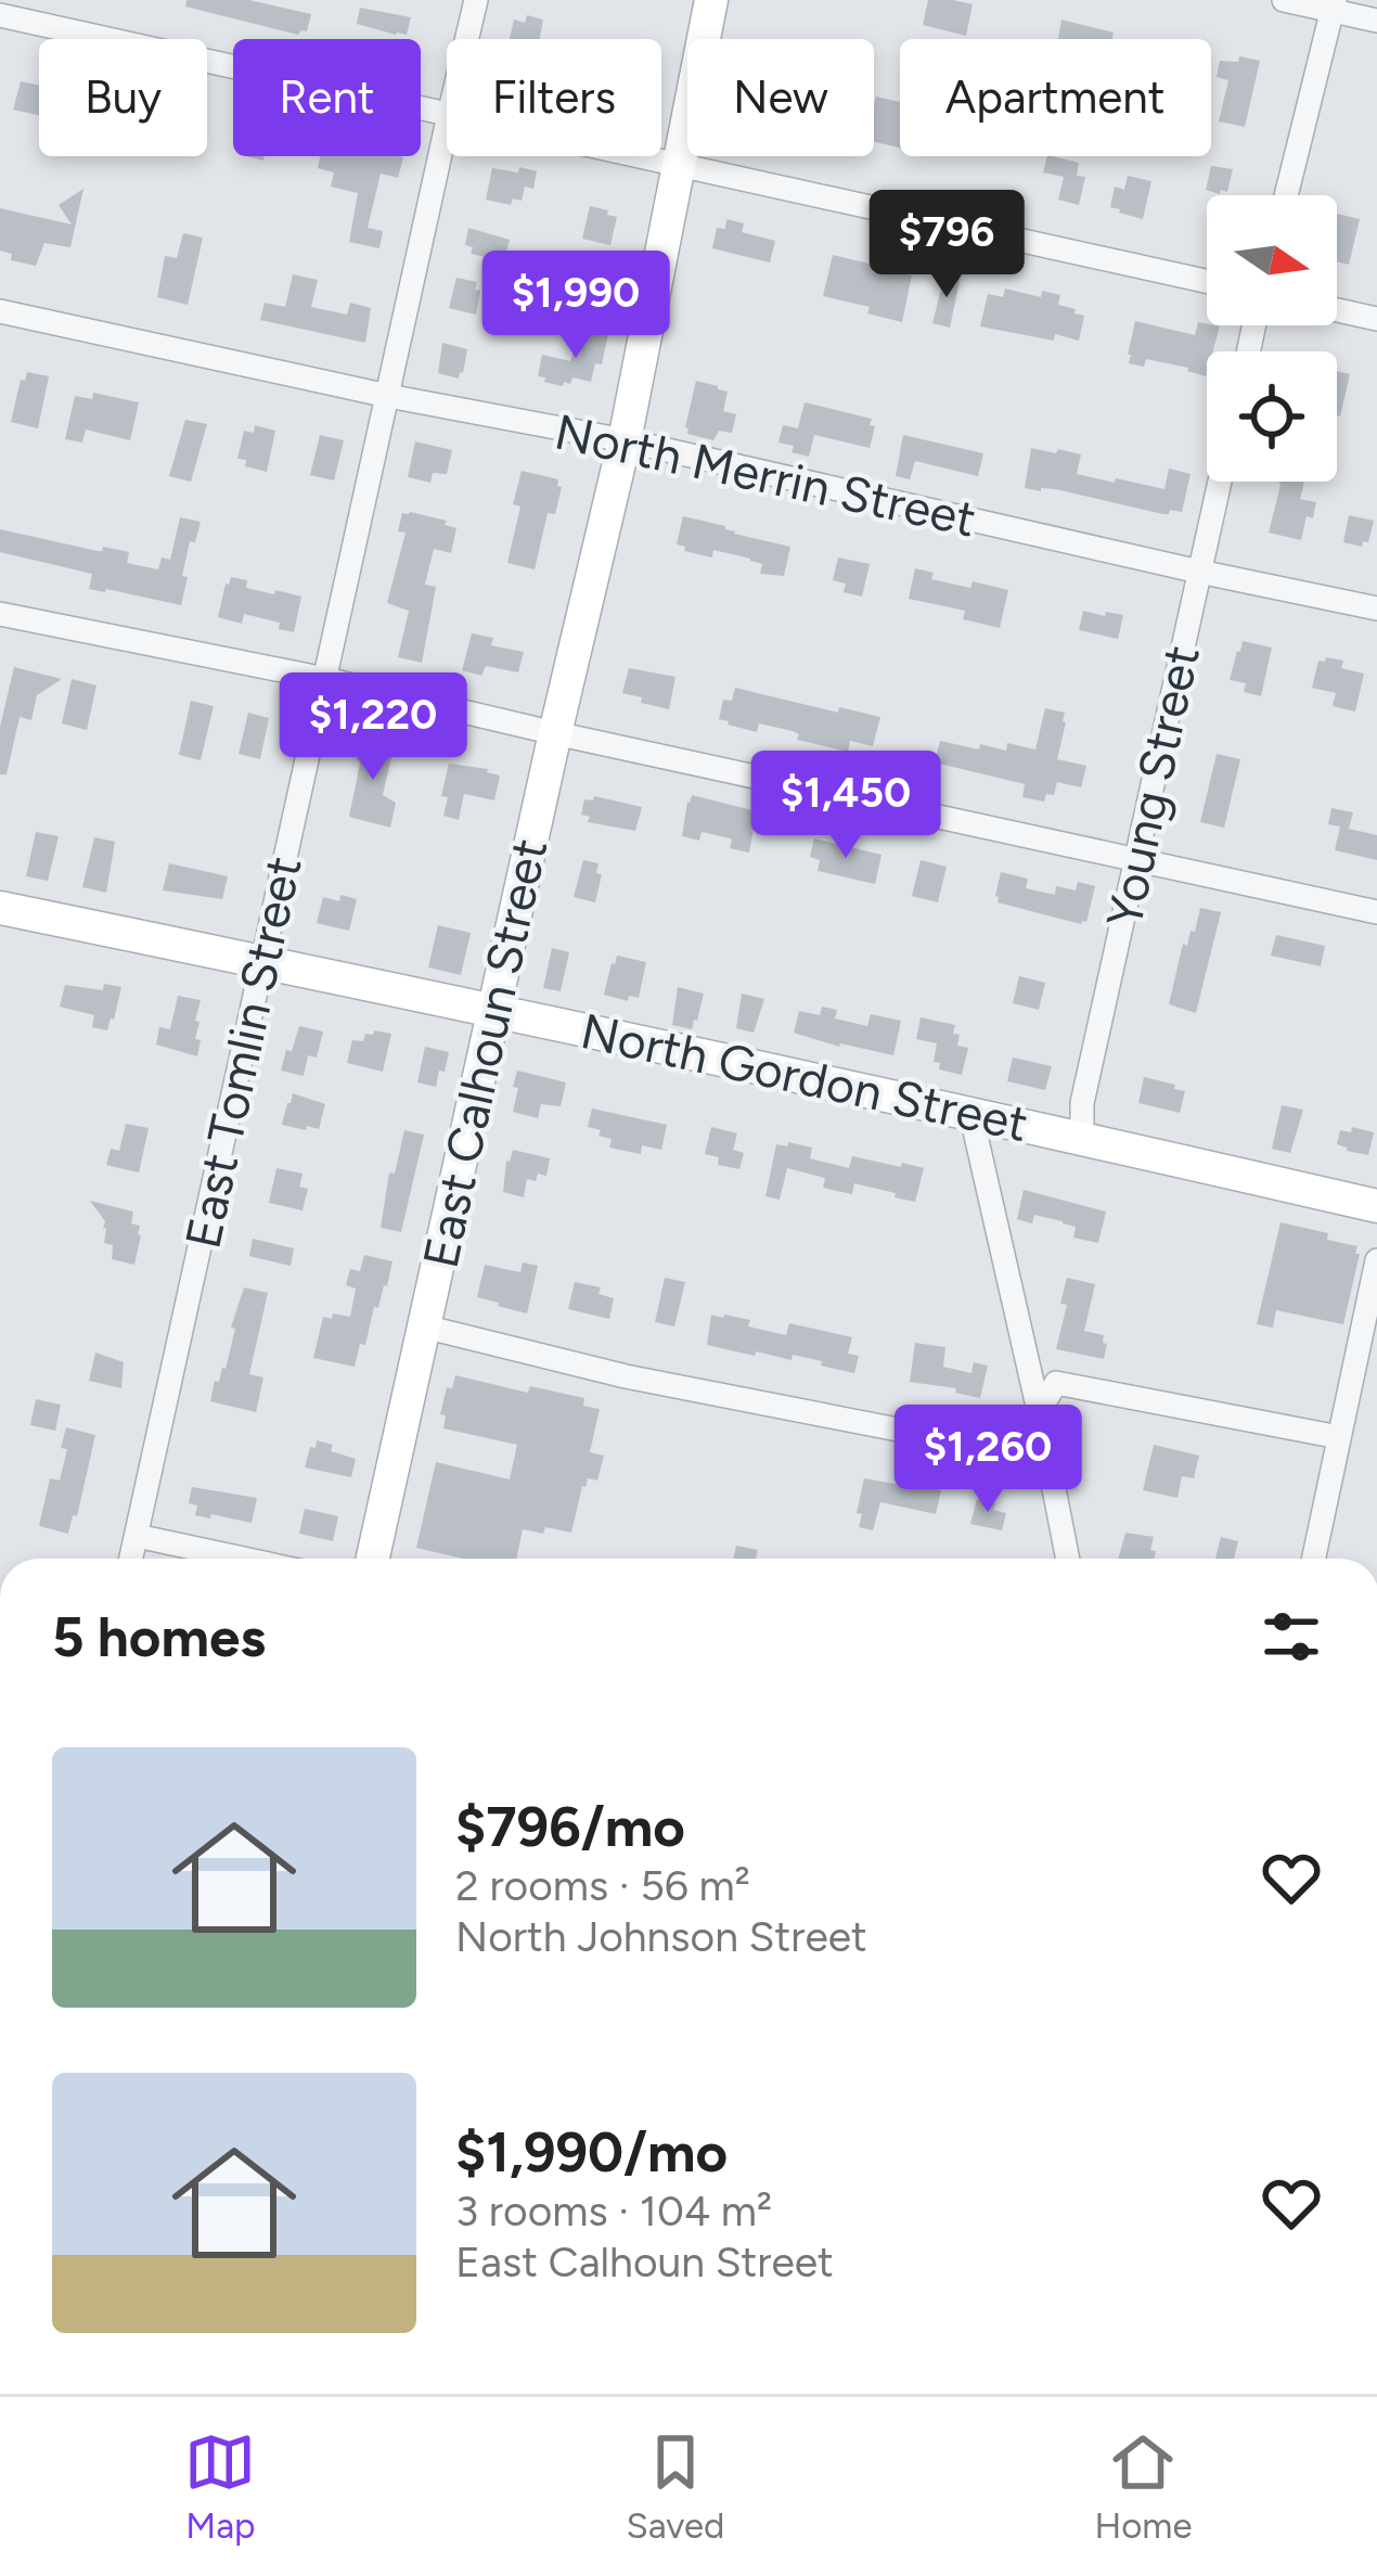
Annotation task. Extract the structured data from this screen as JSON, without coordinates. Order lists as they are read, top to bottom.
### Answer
{
  "streets": {
    "street": [
      "North Merrin Street",
      "Young Street",
      "East Tomlin Street",
      "East Calhoun Street",
      "North Gordon Street"
    ]
  },
  "crossings": [
    ["North Merrin Street", "Young Street"],
    ["North Merrin Street", "East Tomlin Street"],
    ["North Merrin Street", "East Calhoun Street"],
    ["Young Street", "North Gordon Street"],
    ["East Tomlin Street", "North Gordon Street"],
    ["East Calhoun Street", "North Gordon Street"]
  ],
  "north": "right",
  "page": {
    "chip": [
      "Buy",
      "Rent",
      "Filters",
      "New",
      "Apartment"
    ],
    "price": [
      "$796",
      "$1,990",
      "$1,220",
      "$1,450",
      "$1,260"
    ],
    "heading": "5 homes",
    "list": [
      {
        "name": "$796/mo",
        "note": "2 rooms · 56 m² · North Johnson Street"
      },
      {
        "name": "$1,990/mo",
        "note": "3 rooms · 104 m² · East Calhoun Street"
      }
    ],
    "tabs": ["Map", "Saved", "Home"]
  }
}
